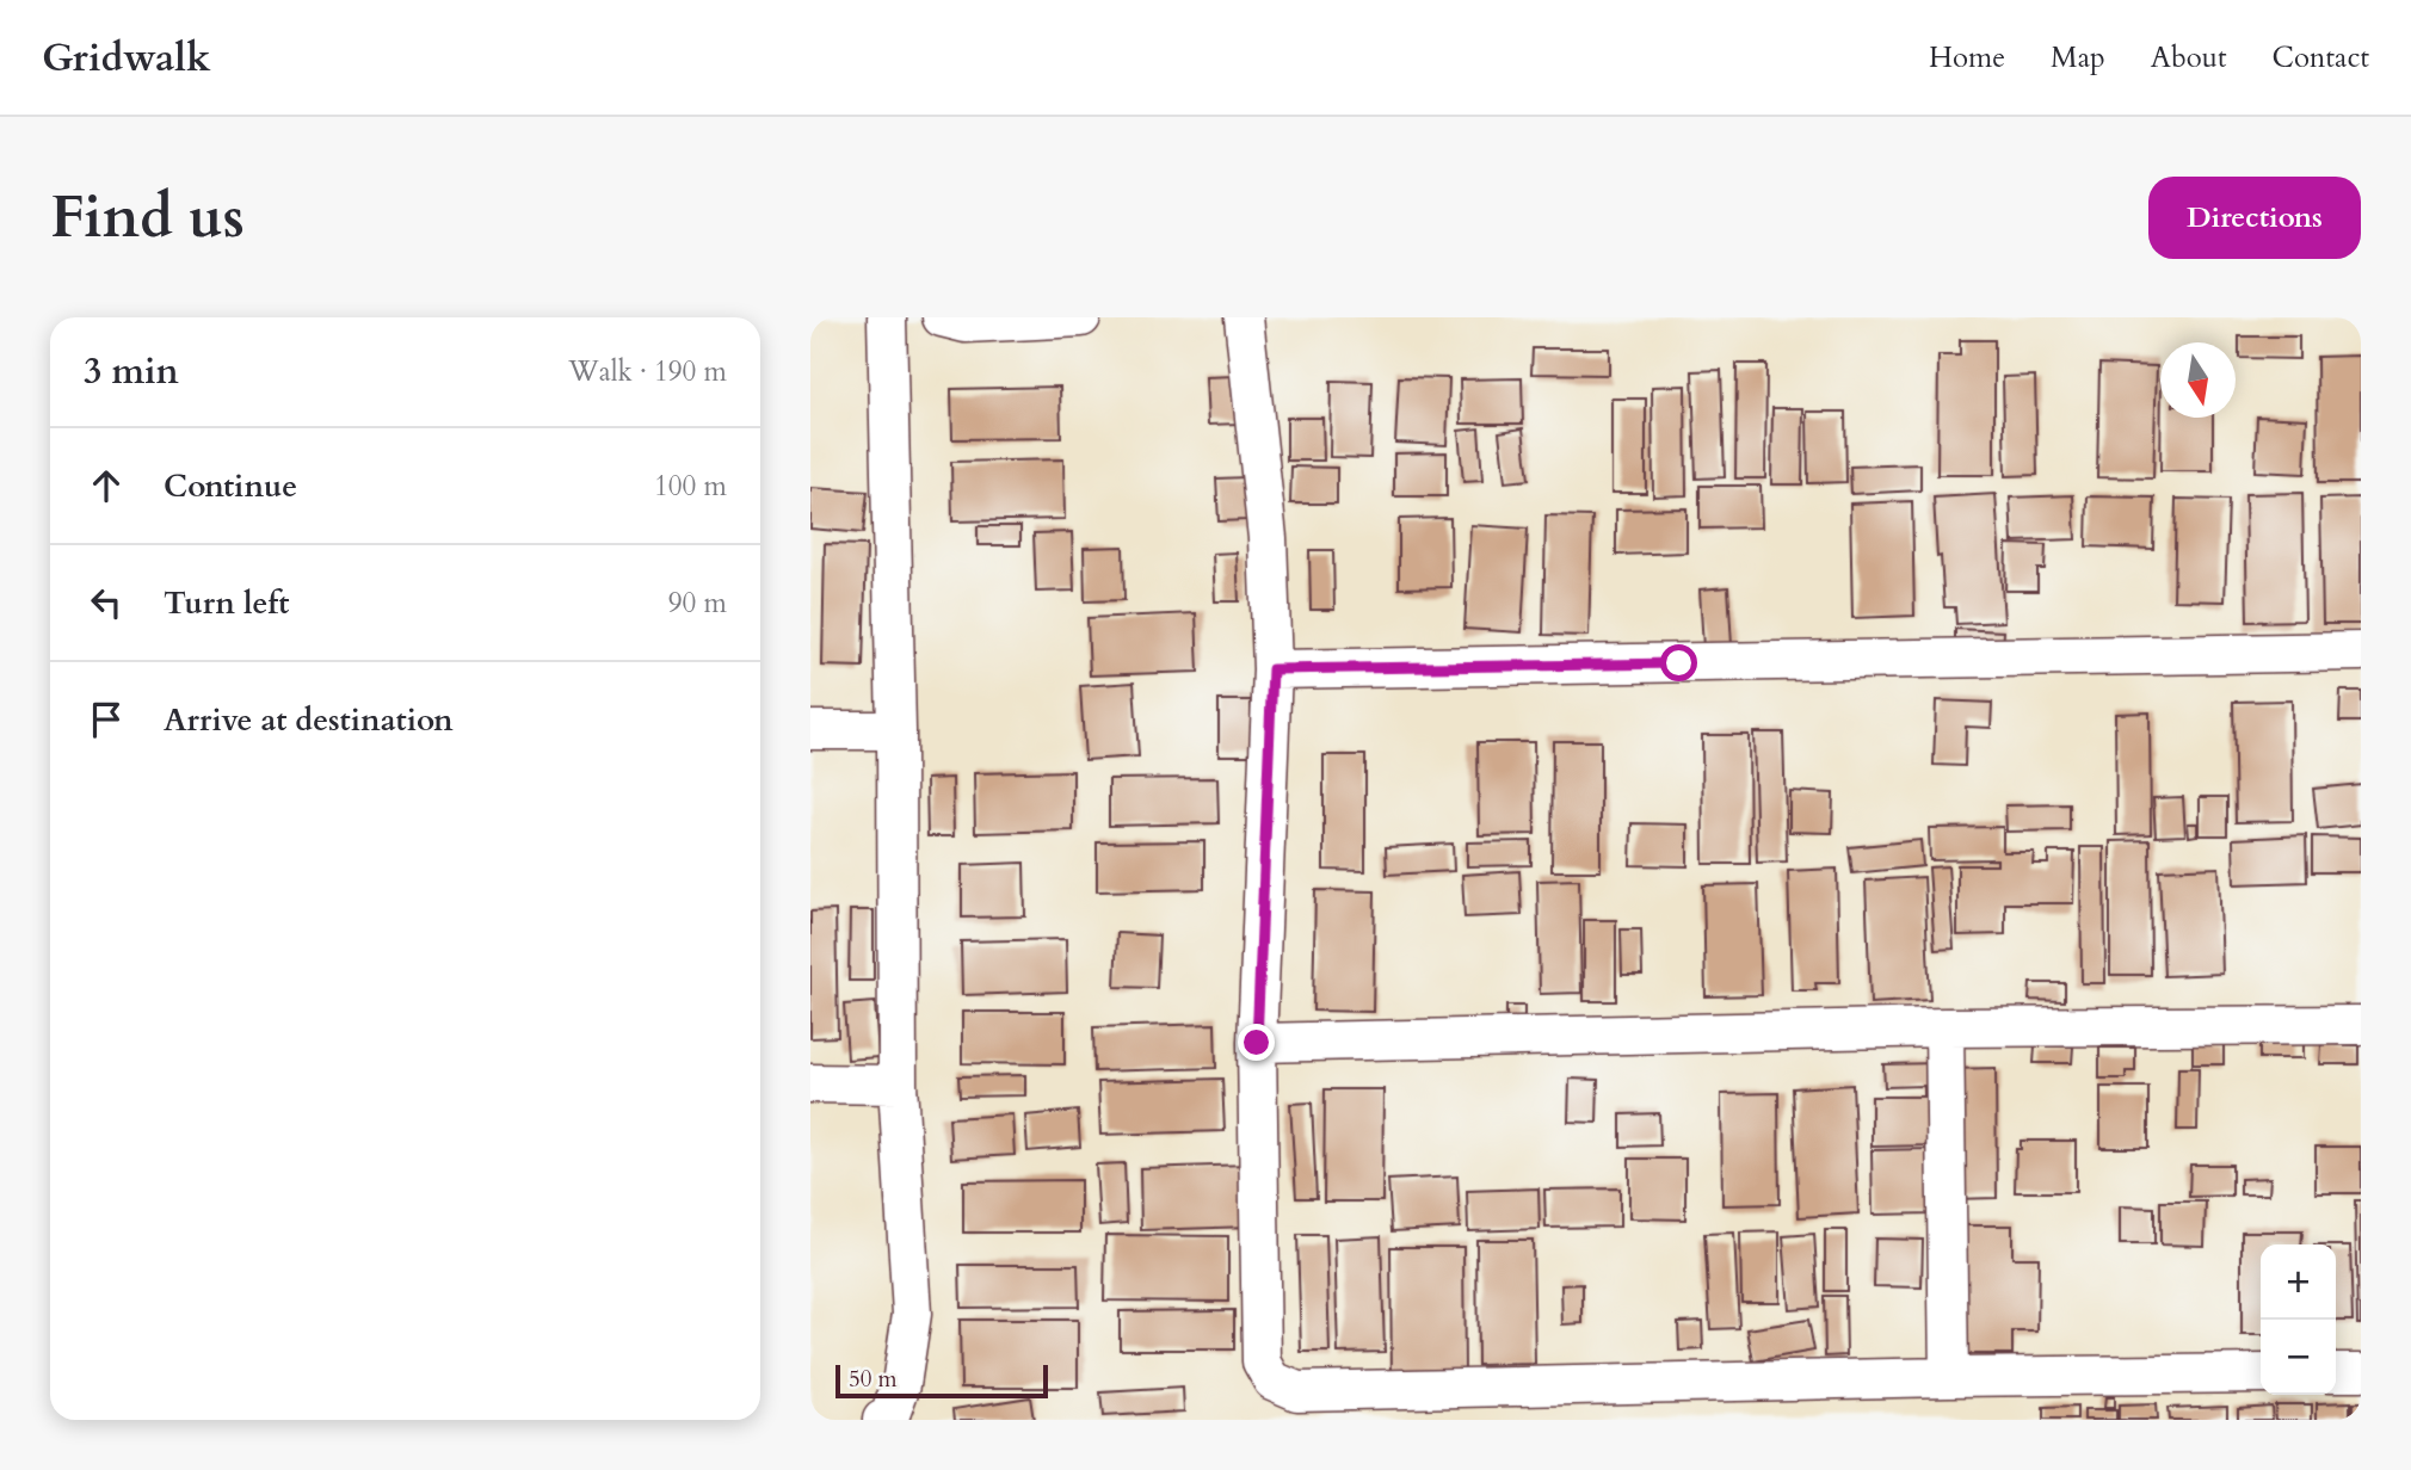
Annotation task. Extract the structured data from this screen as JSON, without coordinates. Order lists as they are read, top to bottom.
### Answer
{
  "scale_bar": "50 m",
  "north": "bottom",
  "page": {
    "header": "Gridwalk",
    "nav": [
      "Home",
      "Map",
      "About",
      "Contact"
    ],
    "buttons": "Directions",
    "title": "Find us",
    "heading": ["3 min", "Walk · 190 m"],
    "list": [
      ["Continue", "100 m"],
      ["Turn left", "90 m"],
      "Arrive at destination"
    ],
    "map_buttons": ["+", "−"],
    "scale": "50 m"
  }
}
